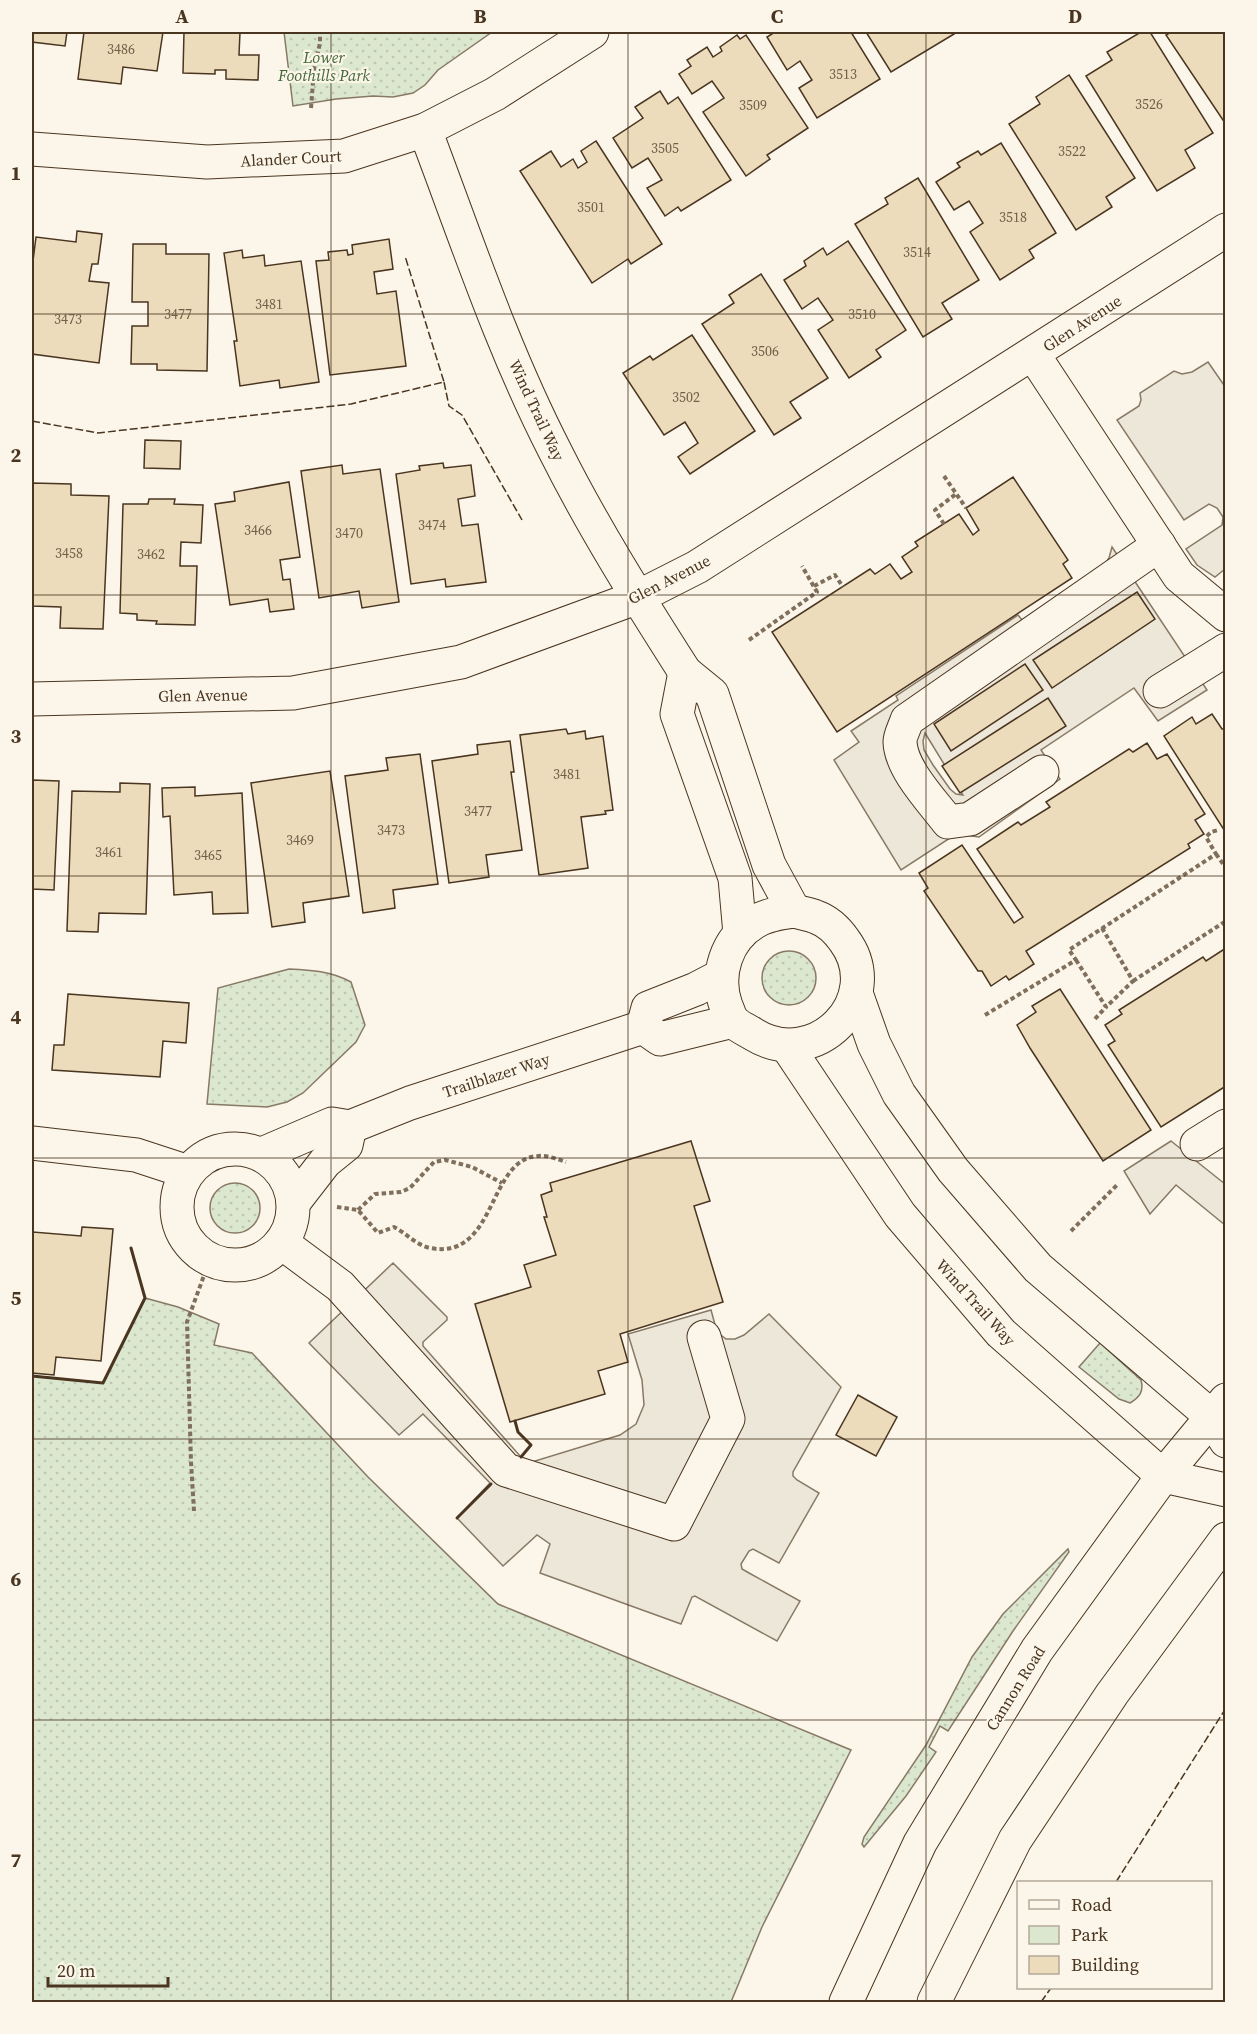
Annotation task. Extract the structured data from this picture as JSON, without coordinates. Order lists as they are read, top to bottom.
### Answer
{
  "streets": {
    "street": [
      "Alander Court",
      "Glen Avenue",
      "Wind Trail Way",
      "Trailblazer Way",
      "Cannon Road"
    ]
  },
  "crossings": [
    ["Alander Court", "Wind Trail Way"],
    ["Glen Avenue", "Wind Trail Way"],
    ["Wind Trail Way", "Cannon Road"]
  ],
  "parks": ["Lower Foothills Park"],
  "house_numbers": [
    "3486",
    "3513",
    "3526",
    "3509",
    "3505",
    "3522",
    "3501",
    "3518",
    "3514",
    "3481",
    "3477",
    "3510",
    "3473",
    "3506",
    "3502",
    "3474",
    "3466",
    "3470",
    "3458",
    "3462",
    "3481",
    "3477",
    "3473",
    "3469",
    "3461",
    "3465"
  ],
  "legend": ["Road", "Park", "Building"],
  "scale_bar": "20 m",
  "grid": {
    "columns": [
      "A",
      "B",
      "C",
      "D"
    ],
    "rows": [
      "1",
      "2",
      "3",
      "4",
      "5",
      "6",
      "7"
    ]
  }
}
